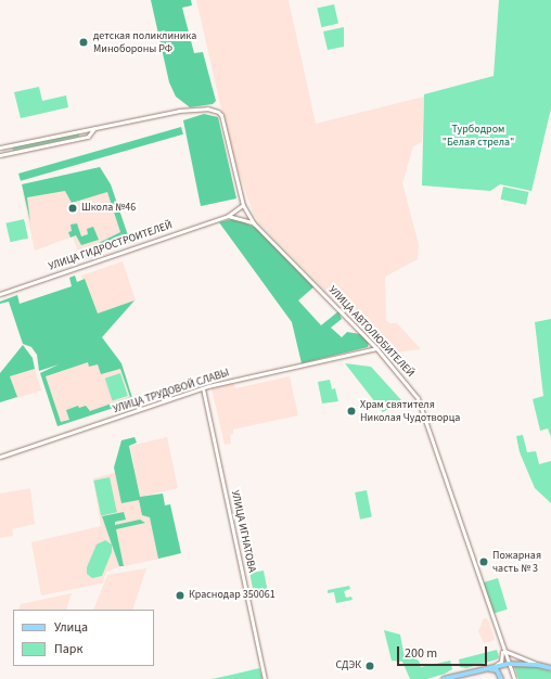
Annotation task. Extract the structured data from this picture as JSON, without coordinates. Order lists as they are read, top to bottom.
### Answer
{
  "streets": {
    "street": [
      "УЛИЦА ГИДРОСТРОИТЕЛЕЙ",
      "УЛИЦА АВТОЛЮБИТЕЛЕЙ",
      "УЛИЦА ТРУДОВОЙ СЛАВЫ",
      "УЛИЦА ИГНАТОВА"
    ]
  },
  "crossings": [
    ["УЛИЦА ГИДРОСТРОИТЕЛЕЙ", "УЛИЦА АВТОЛЮБИТЕЛЕЙ"],
    ["УЛИЦА АВТОЛЮБИТЕЛЕЙ", "УЛИЦА ТРУДОВОЙ СЛАВЫ"],
    ["УЛИЦА ТРУДОВОЙ СЛАВЫ", "УЛИЦА ИГНАТОВА"]
  ],
  "parks": ["Турбодром \"Белая стрела\""],
  "places": [
    "детская поликлиника Минобороны РФ",
    "Школа №46",
    "Храм святителя Николая Чудотворца",
    "Пожарная часть № 3",
    "Краснодар 350061",
    "СДЭК"
  ],
  "legend": ["Улица", "Парк"],
  "scale_bar": "200 m"
}
